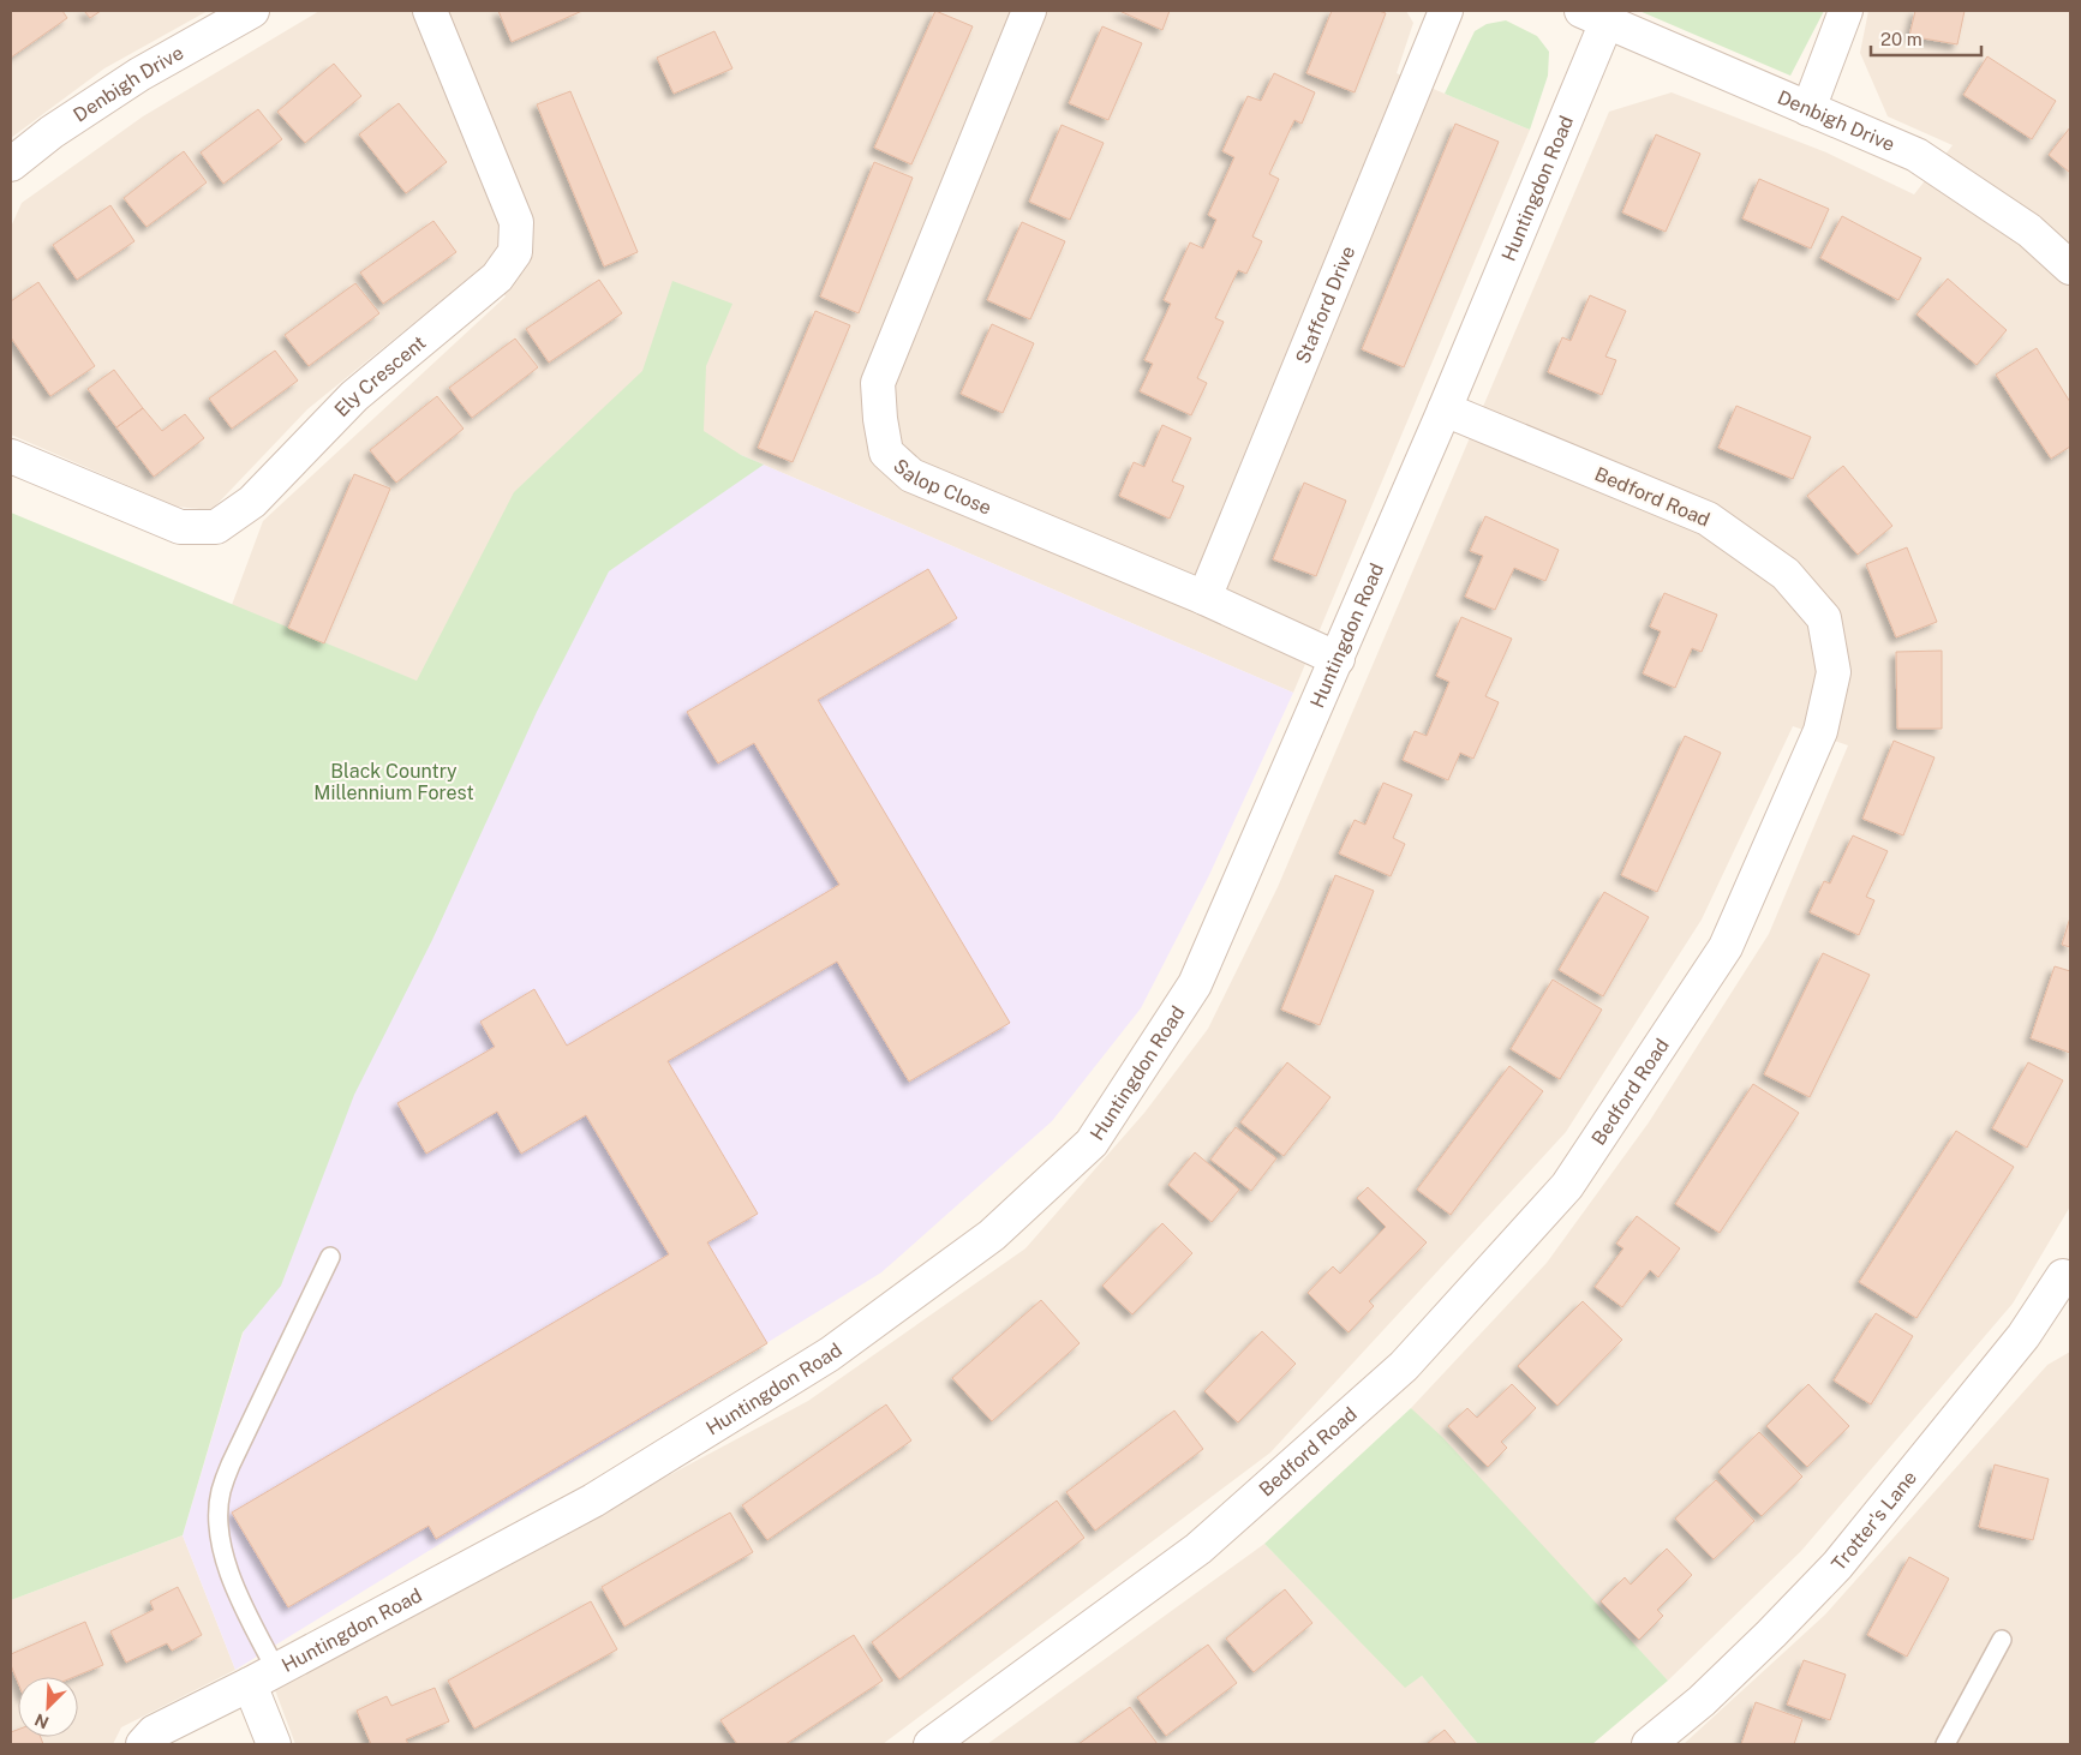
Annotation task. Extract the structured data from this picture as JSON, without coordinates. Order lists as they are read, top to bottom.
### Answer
{
  "streets": {
    "street": [
      "Denbigh Drive",
      "Huntingdon Road",
      "Stafford Drive",
      "Ely Crescent",
      "Salop Close",
      "Bedford Road",
      "Trotter's Lane"
    ]
  },
  "crossings": [
    ["Denbigh Drive", "Huntingdon Road"],
    ["Huntingdon Road", "Salop Close"],
    ["Huntingdon Road", "Bedford Road"],
    ["Stafford Drive", "Salop Close"]
  ],
  "parks": ["Black Country Millennium Forest"],
  "scale_bar": "20 m",
  "north": "bottom left"
}
